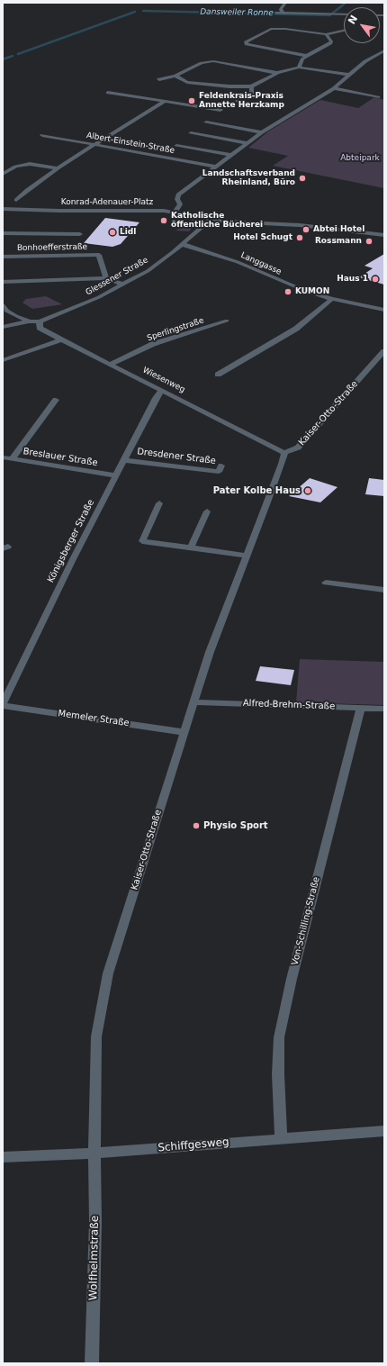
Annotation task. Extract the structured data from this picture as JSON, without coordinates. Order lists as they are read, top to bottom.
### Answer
{
  "streets": {
    "street": [
      "Albert-Einstein-Straße",
      "Konrad-Adenauer-Platz",
      "Bonhoefferstraße",
      "Langgasse",
      "Glessener Straße",
      "Sperlingstraße",
      "Wiesenweg",
      "Kaiser-Otto-Straße",
      "Dresdener Straße",
      "Breslauer Straße",
      "Königsberger Straße",
      "Alfred-Brehm-Straße",
      "Memeler Straße",
      "Von-Schilling-Straße",
      "Schiffgesweg",
      "Wolfhelmstraße"
    ]
  },
  "crossings": [
    ["Konrad-Adenauer-Platz", "Glessener Straße"],
    ["Langgasse", "Glessener Straße"],
    ["Glessener Straße", "Wiesenweg"],
    ["Sperlingstraße", "Wiesenweg"],
    ["Wiesenweg", "Kaiser-Otto-Straße"],
    ["Wiesenweg", "Königsberger Straße"],
    ["Kaiser-Otto-Straße", "Alfred-Brehm-Straße"],
    ["Kaiser-Otto-Straße", "Memeler Straße"],
    ["Kaiser-Otto-Straße", "Schiffgesweg"],
    ["Kaiser-Otto-Straße", "Wolfhelmstraße"],
    ["Dresdener Straße", "Königsberger Straße"],
    ["Breslauer Straße", "Königsberger Straße"],
    ["Königsberger Straße", "Memeler Straße"],
    ["Alfred-Brehm-Straße", "Von-Schilling-Straße"],
    ["Von-Schilling-Straße", "Schiffgesweg"],
    ["Schiffgesweg", "Wolfhelmstraße"]
  ],
  "water": ["Dansweiler Ronne"],
  "parks": ["Abteipark"],
  "places": [
    "Feldenkrais-Praxis Annette Herzkamp",
    "Landschaftsverband Rheinland, Büro",
    "Katholische öffentliche Bücherei",
    "Abtei Hotel",
    "Lidl",
    "Hotel Schugt",
    "Rossmann",
    "Haus 1",
    "KUMON",
    "Pater Kolbe Haus",
    "Physio Sport"
  ],
  "north": "top left"
}
